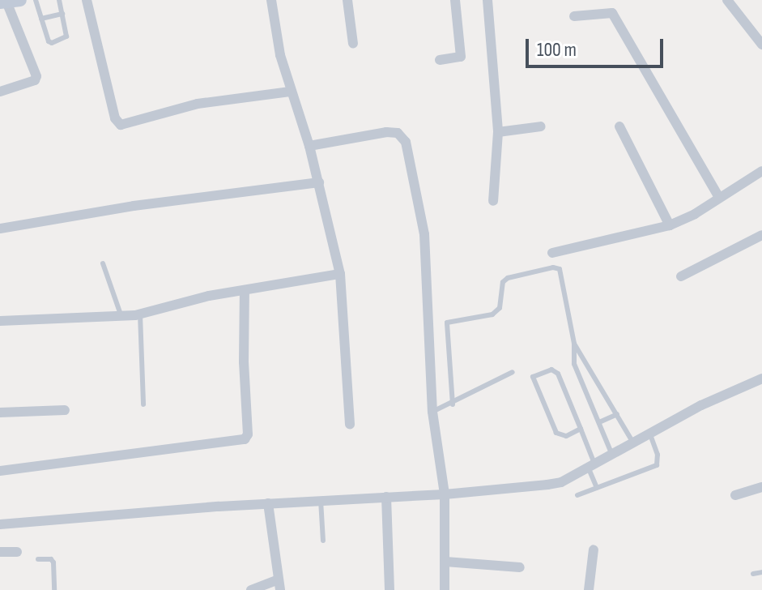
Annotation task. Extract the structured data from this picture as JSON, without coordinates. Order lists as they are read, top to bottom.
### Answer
{
  "scale_bar": "100 m"
}
